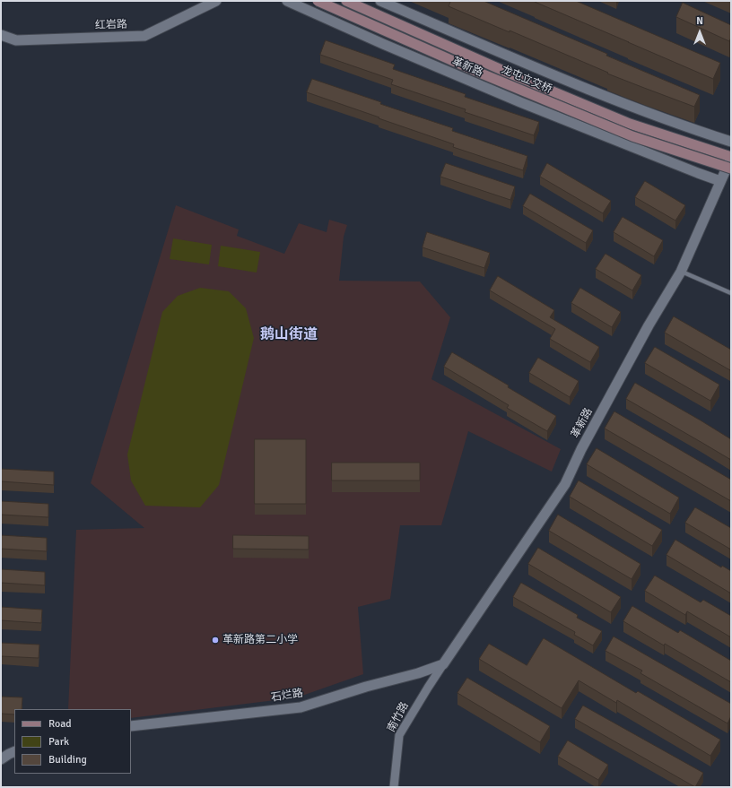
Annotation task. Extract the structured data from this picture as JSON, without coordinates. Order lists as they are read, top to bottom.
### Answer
{
  "streets": {
    "main road": ["龙屯立交桥"],
    "street": [
      "红岩路",
      "革新路",
      "石烂路",
      "南竹路"
    ]
  },
  "crossings": [
    ["革新路", "龙屯立交桥"],
    ["革新路", "石烂路"],
    ["革新路", "南竹路"],
    ["石烂路", "南竹路"]
  ],
  "districts": ["鹅山街道"],
  "places": ["革新路第二小学"],
  "legend": ["Road", "Park", "Building"],
  "north": "top"
}
